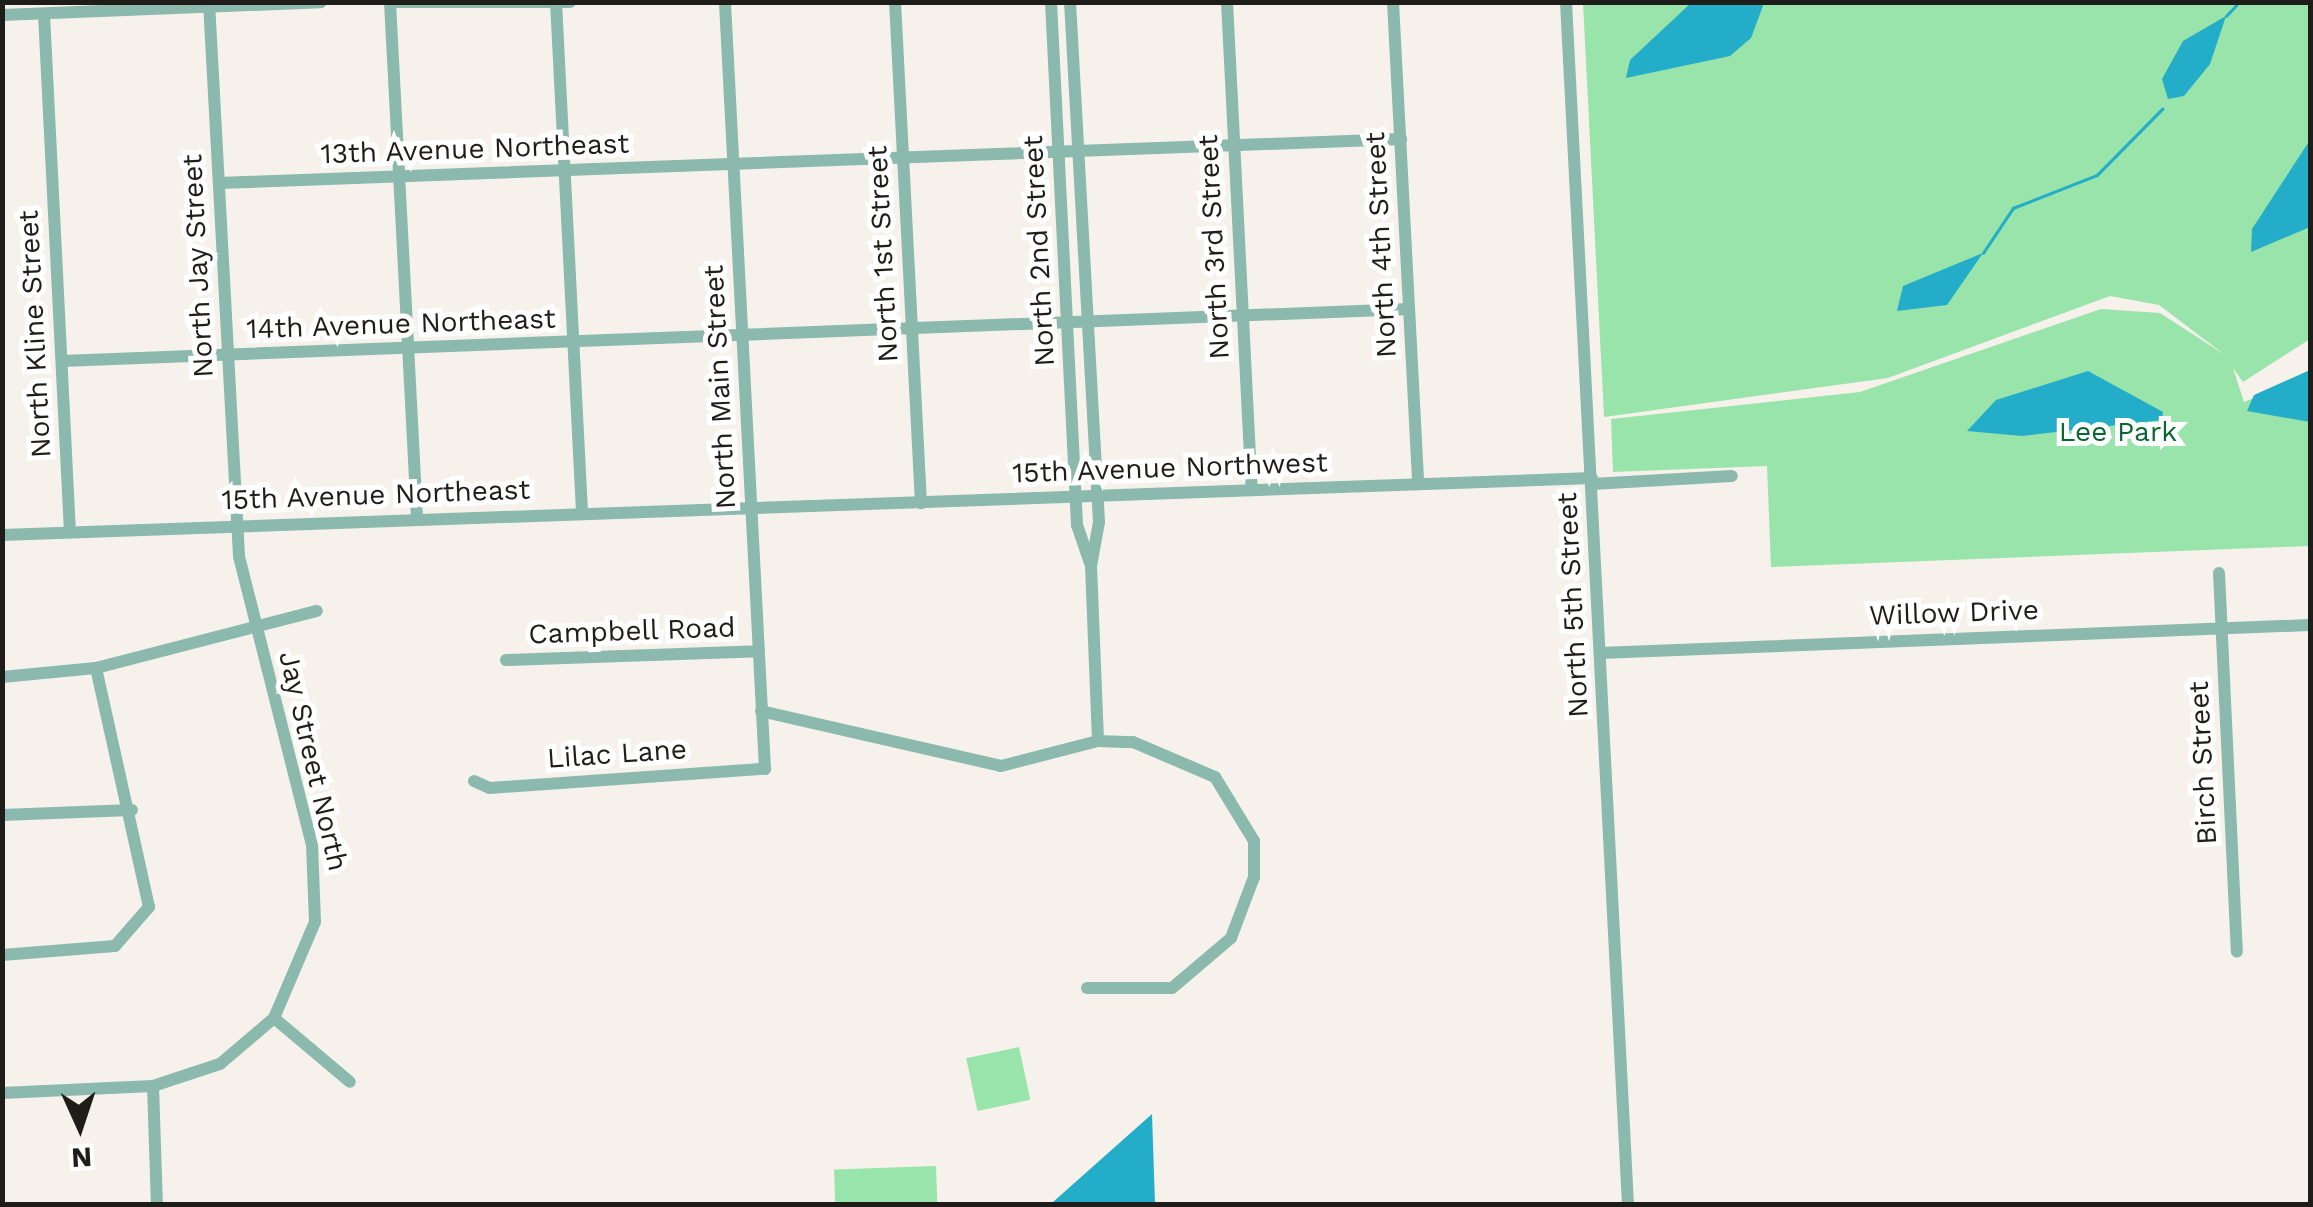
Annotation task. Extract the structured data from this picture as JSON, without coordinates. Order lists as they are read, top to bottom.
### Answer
{
  "streets": {
    "street": [
      "13th Avenue Northeast",
      "North 4th Street",
      "North 3rd Street",
      "North 2nd Street",
      "North 1st Street",
      "North Jay Street",
      "14th Avenue Northeast",
      "North Kline Street",
      "North Main Street",
      "15th Avenue Northwest",
      "15th Avenue Northeast",
      "North 5th Street",
      "Willow Drive",
      "Campbell Road",
      "Lilac Lane",
      "Jay Street North",
      "Birch Street"
    ]
  },
  "crossings": [
    ["13th Avenue Northeast", "North 4th Street"],
    ["13th Avenue Northeast", "North 3rd Street"],
    ["13th Avenue Northeast", "North 2nd Street"],
    ["13th Avenue Northeast", "North 1st Street"],
    ["13th Avenue Northeast", "North Jay Street"],
    ["13th Avenue Northeast", "North Main Street"],
    ["North 4th Street", "14th Avenue Northeast"],
    ["North 4th Street", "15th Avenue Northwest"],
    ["North 3rd Street", "14th Avenue Northeast"],
    ["North 3rd Street", "15th Avenue Northwest"],
    ["North 2nd Street", "14th Avenue Northeast"],
    ["North 2nd Street", "15th Avenue Northwest"],
    ["North 1st Street", "14th Avenue Northeast"],
    ["North 1st Street", "15th Avenue Northwest"],
    ["North Jay Street", "14th Avenue Northeast"],
    ["North Jay Street", "15th Avenue Northeast"],
    ["North Jay Street", "Jay Street North"],
    ["14th Avenue Northeast", "North Kline Street"],
    ["14th Avenue Northeast", "North Main Street"],
    ["North Kline Street", "15th Avenue Northeast"],
    ["North Main Street", "15th Avenue Northwest"],
    ["North Main Street", "15th Avenue Northeast"],
    ["North Main Street", "Campbell Road"],
    ["North Main Street", "Lilac Lane"],
    ["15th Avenue Northwest", "15th Avenue Northeast"],
    ["15th Avenue Northwest", "North 5th Street"],
    ["15th Avenue Northeast", "Jay Street North"],
    ["North 5th Street", "Willow Drive"],
    ["Willow Drive", "Birch Street"]
  ],
  "parks": ["Lee Park"],
  "north": "bottom"
}
